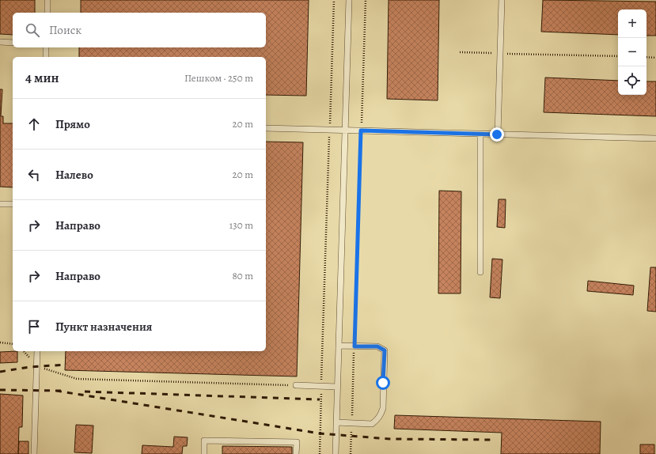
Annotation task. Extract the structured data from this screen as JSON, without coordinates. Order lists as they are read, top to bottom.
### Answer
{
  "page": {
    "map_buttons": ["+", "−"],
    "search": "Поиск",
    "heading": ["4 мин", "Пешком · 250 m"],
    "list": [
      ["Прямо", "20 m"],
      ["Налево", "20 m"],
      ["Направо", "130 m"],
      ["Направо", "80 m"],
      "Пункт назначения"
    ]
  }
}
